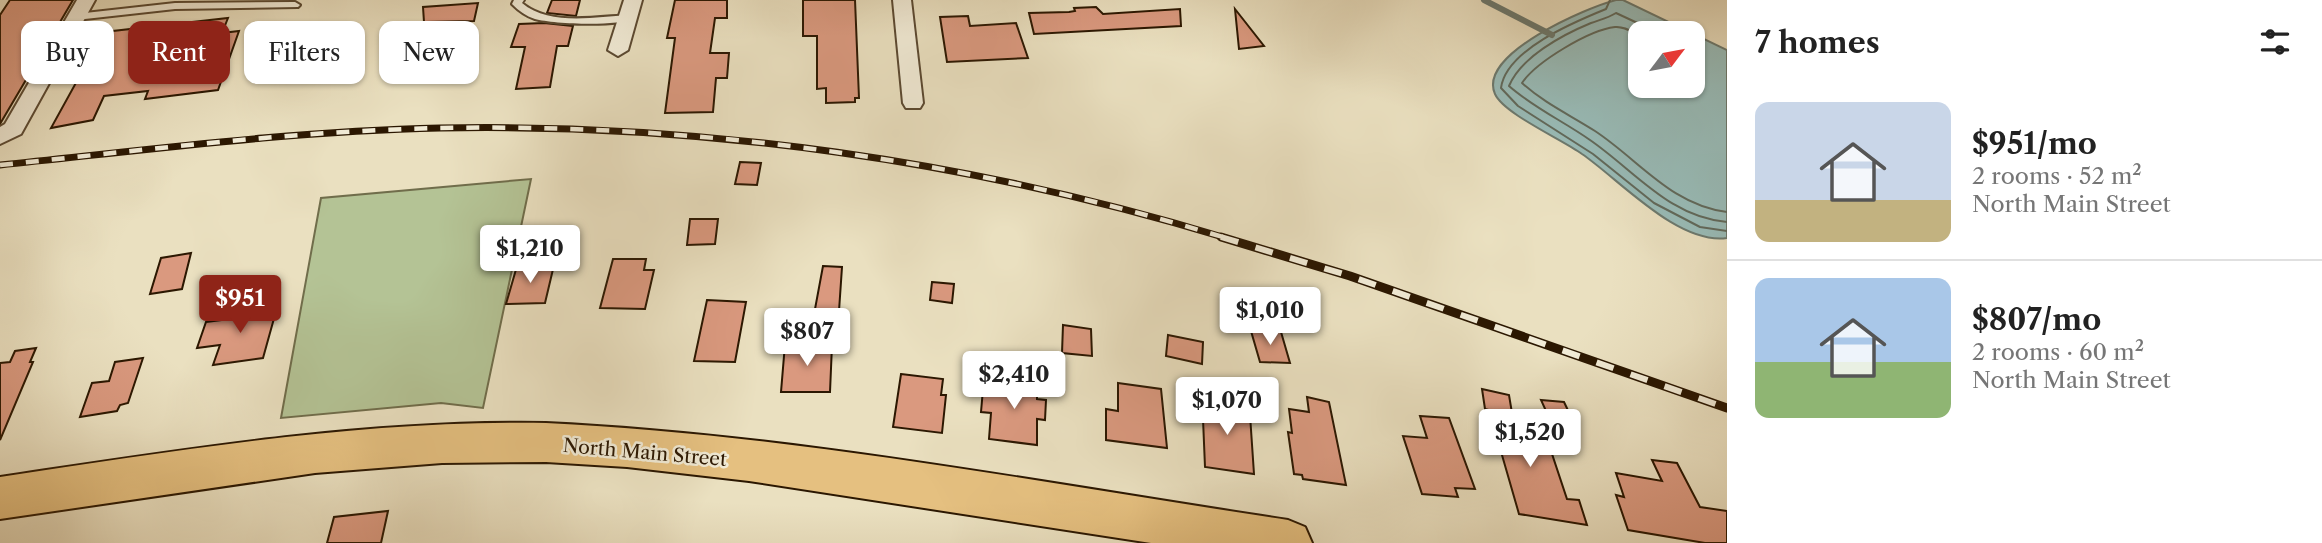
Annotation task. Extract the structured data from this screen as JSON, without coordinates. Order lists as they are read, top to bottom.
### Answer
{
  "streets": {
    "main road": ["North Main Street"]
  },
  "north": "top right",
  "page": {
    "heading": "7 homes",
    "chip": [
      "Buy",
      "Rent",
      "Filters",
      "New"
    ],
    "list": [
      {
        "name": "$951/mo",
        "note": "2 rooms · 52 m² · North Main Street"
      },
      {
        "name": "$807/mo",
        "note": "2 rooms · 60 m² · North Main Street"
      }
    ],
    "price": [
      "$1,210",
      "$951",
      "$1,010",
      "$807",
      "$2,410",
      "$1,070",
      "$1,520"
    ]
  }
}
